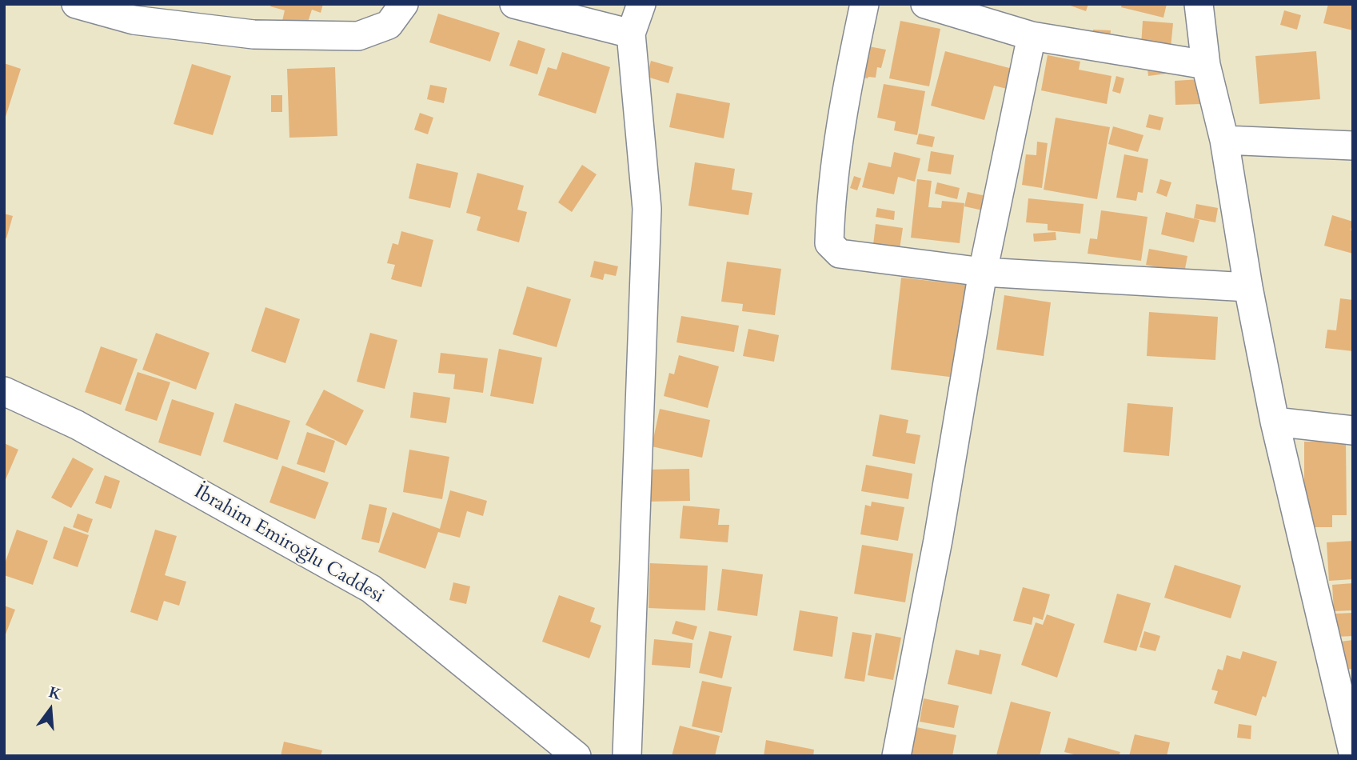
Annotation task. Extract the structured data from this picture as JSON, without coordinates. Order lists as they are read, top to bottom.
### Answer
{
  "streets": {
    "street": ["İbrahim Emiroğlu Caddesi"]
  },
  "north": "top"
}
